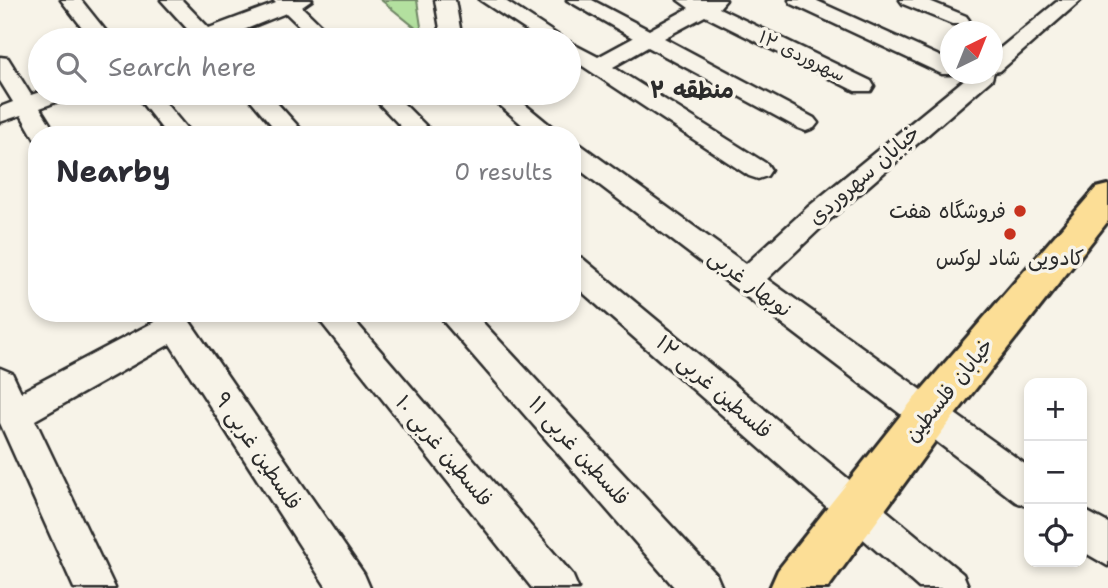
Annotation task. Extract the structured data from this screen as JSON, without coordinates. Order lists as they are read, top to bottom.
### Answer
{
  "streets": {
    "main road": ["خیابان فلسطین"],
    "street": [
      "سهروردی ۱۲",
      "خیابان سهروردی",
      "نوبهار غربی",
      "فلسطین غربی ۱۲",
      "فلسطین غربی ۹",
      "فلسطین غربی ۱۰",
      "فلسطین غربی ۱۱"
    ]
  },
  "crossings": [
    ["خیابان سهروردی", "نوبهار غربی"],
    ["نوبهار غربی", "خیابان فلسطین"],
    ["فلسطین غربی ۱۲", "خیابان فلسطین"]
  ],
  "districts": ["منطقه ۲"],
  "places": ["فروشگاه هفت", "کادویی شاد لوکس"],
  "north": "top right",
  "page": {
    "search": "Search here",
    "heading": ["Nearby", "0 results"],
    "map_buttons": ["+", "−"]
  }
}
